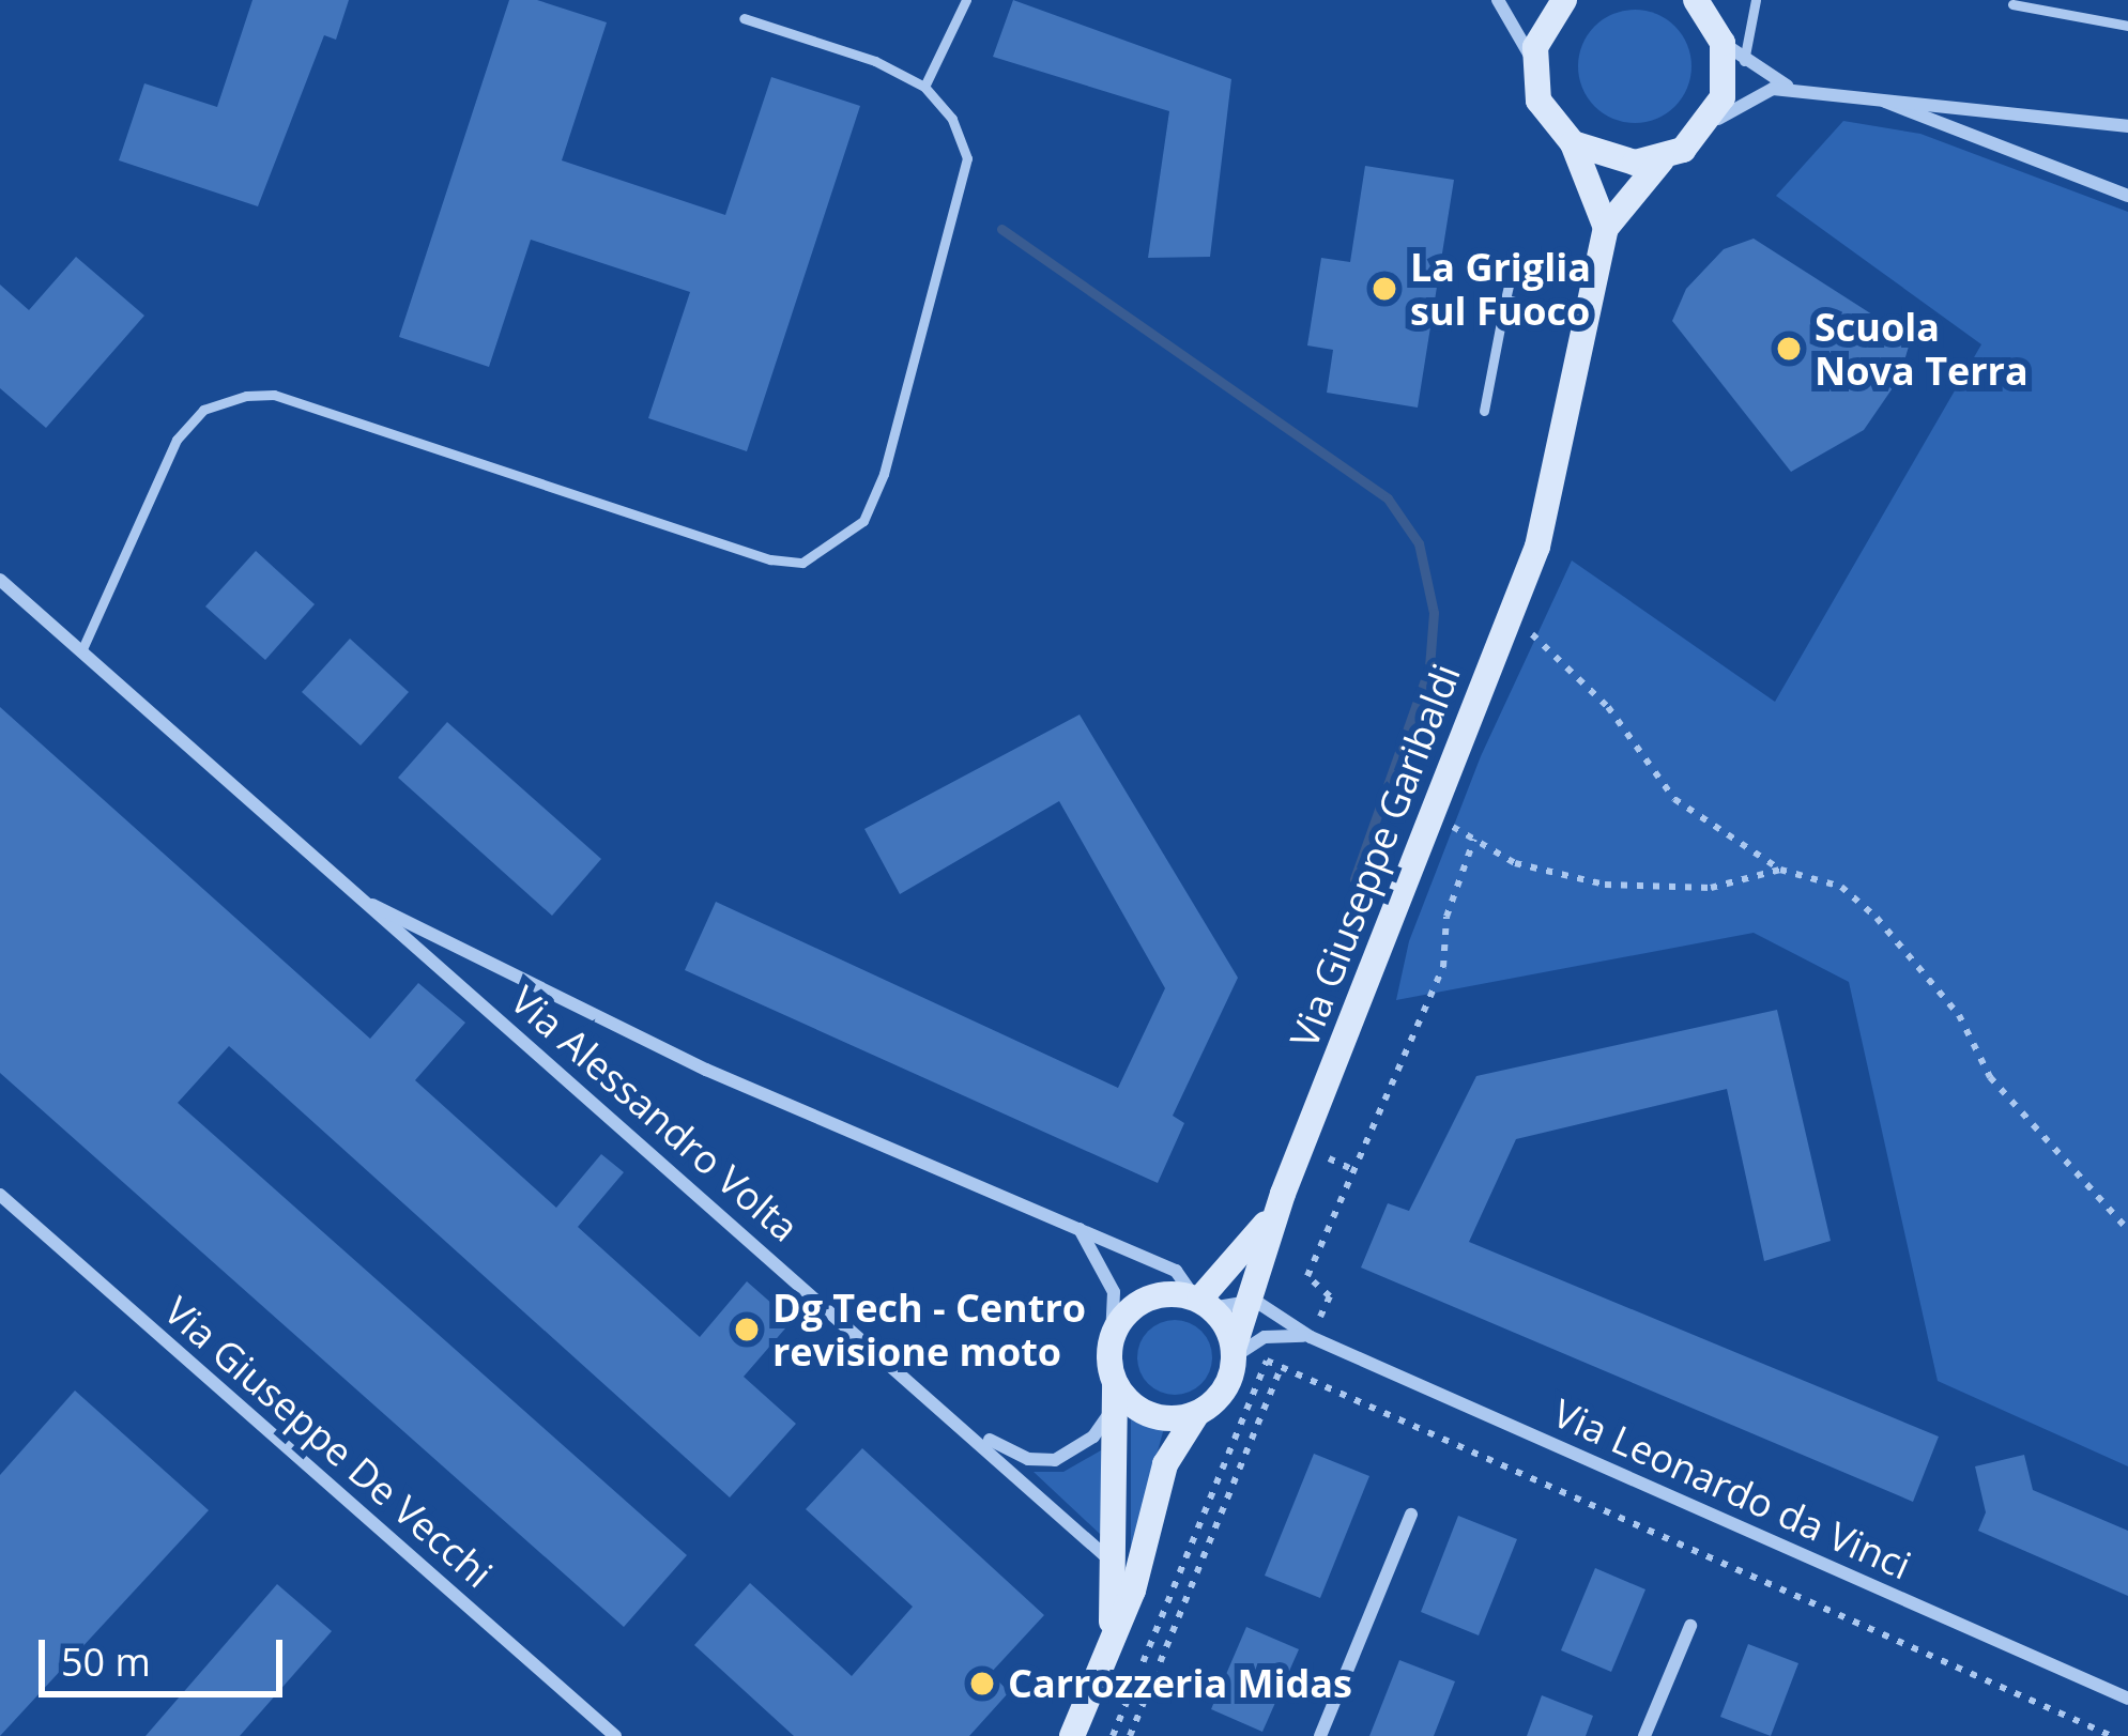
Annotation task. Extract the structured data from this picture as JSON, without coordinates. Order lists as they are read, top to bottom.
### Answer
{
  "streets": {
    "main road": ["Via Giuseppe Garibaldi"],
    "street": ["Via Alessandro Volta", "Via Giuseppe De Vecchi", "Via Leonardo da Vinci"]
  },
  "crossings": [
    ["Via Giuseppe Garibaldi", "Via Alessandro Volta"],
    ["Via Giuseppe Garibaldi", "Via Leonardo da Vinci"]
  ],
  "places": [
    "La Griglia sul Fuoco",
    "Scuola Nova Terra",
    "Dg Tech - Centro revisione moto",
    "Carrozzeria Midas"
  ],
  "scale_bar": "50 m"
}
